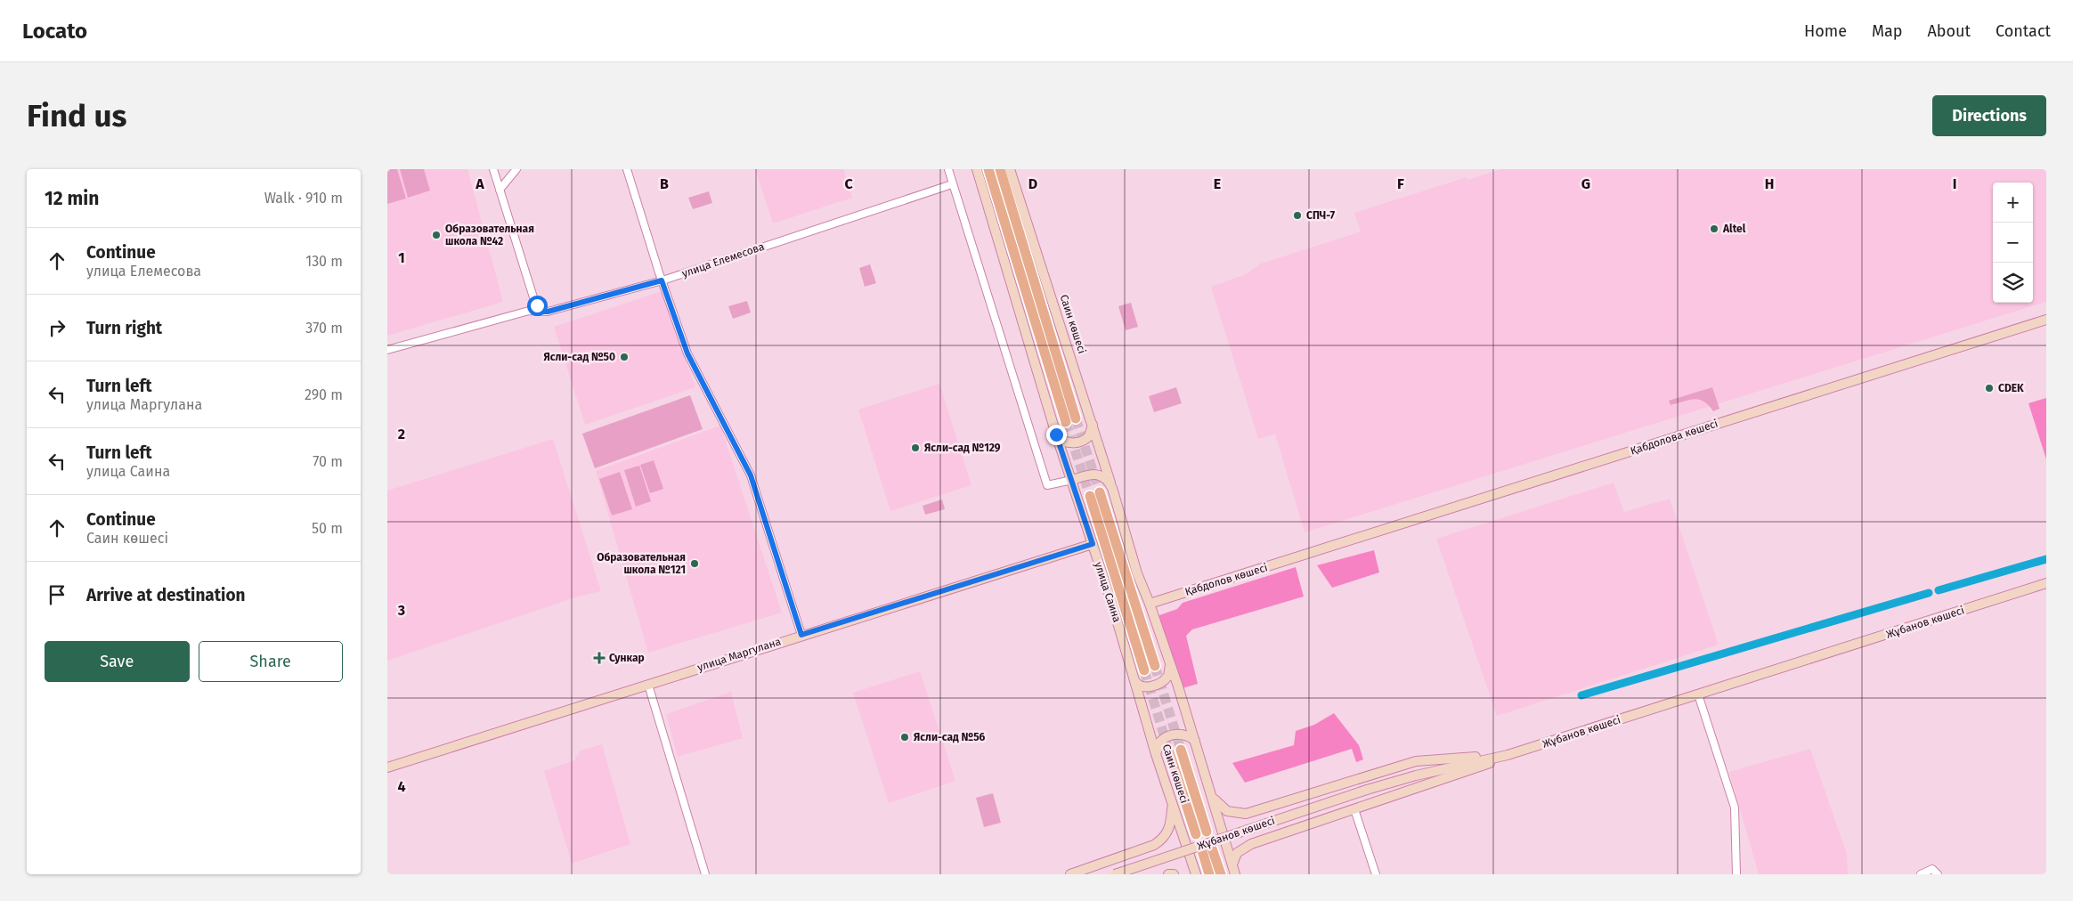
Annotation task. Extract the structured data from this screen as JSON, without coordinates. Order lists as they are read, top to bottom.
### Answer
{
  "streets": {
    "main road": [
      "Саин көшесі",
      "Қабдолова көшесі",
      "Қабдолов көшесі",
      "улица Саина",
      "Жұбанов көшесі",
      "улица Маргулана"
    ],
    "street": ["улица Елемесова"]
  },
  "crossings": [
    ["Саин көшесі", "Қабдолов көшесі"],
    ["Саин көшесі", "улица Саина"],
    ["Қабдолова көшесі", "Қабдолов көшесі"],
    ["улица Саина", "улица Маргулана"]
  ],
  "places": {
    "other": [
      "СПЧ-7",
      "Altel",
      "Образовательная школа №42",
      "Ясли-сад №50",
      "CDEK",
      "Ясли-сад №129",
      "Образовательная школа №121",
      "Ясли-сад №56"
    ],
    "health": ["Сункар"]
  },
  "page": {
    "header": "Locato",
    "nav": [
      "Home",
      "Map",
      "About",
      "Contact"
    ],
    "buttons": [
      "Directions",
      ["Save", "Share"]
    ],
    "title": "Find us",
    "heading": ["12 min", "Walk · 910 m"],
    "map_buttons": ["+", "−"],
    "list": [
      ["Continue", "улица Елемесова", "130 m"],
      ["Turn right", "370 m"],
      ["Turn left", "улица Маргулана", "290 m"],
      ["Turn left", "улица Саина", "70 m"],
      ["Continue", "Саин көшесі", "50 m"],
      "Arrive at destination"
    ]
  },
  "grid": {
    "columns": [
      "A",
      "B",
      "C",
      "D",
      "E",
      "F",
      "G",
      "H",
      "I"
    ],
    "rows": [
      "1",
      "2",
      "3",
      "4"
    ]
  }
}
